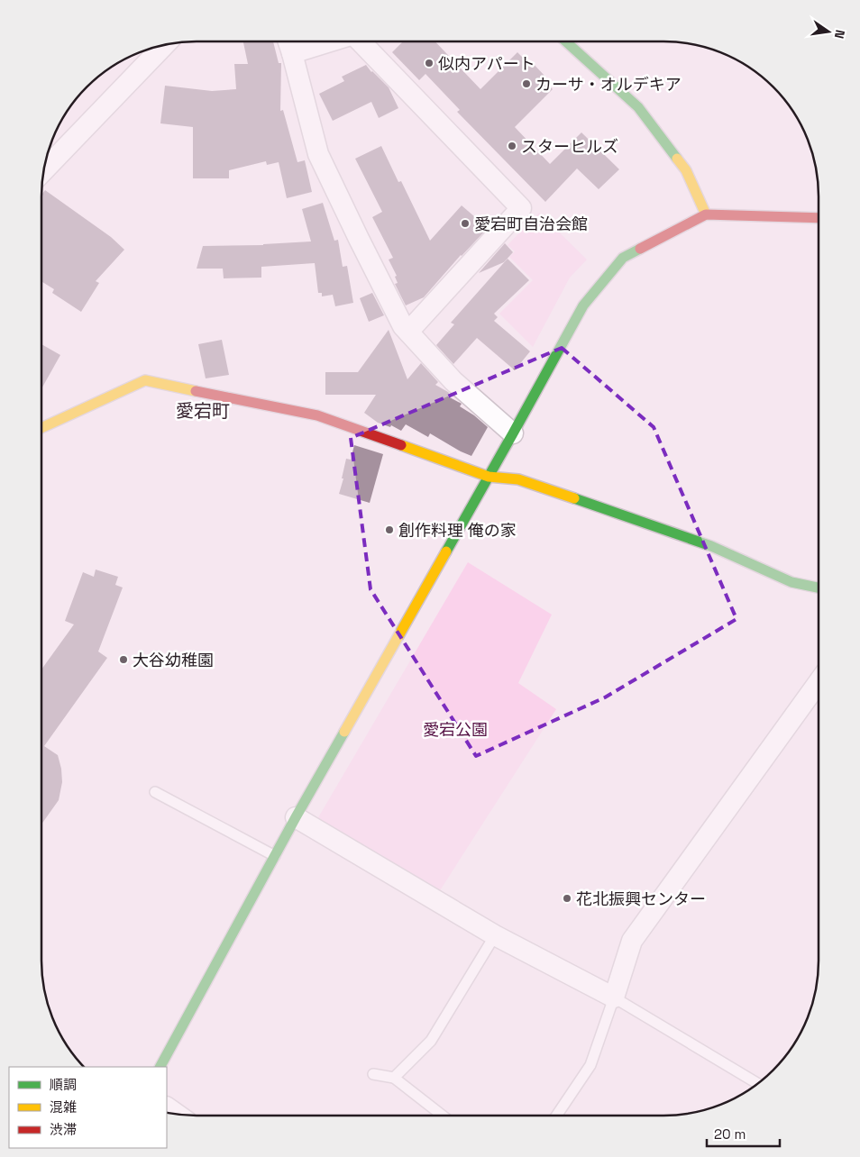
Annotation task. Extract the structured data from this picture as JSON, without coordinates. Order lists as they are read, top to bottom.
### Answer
{
  "districts": ["愛宕町"],
  "parks": ["愛宕公園"],
  "places": [
    "似内アパート",
    "カーサ・オルデキア",
    "スターヒルズ",
    "愛宕町自治会館",
    "創作料理 俺の家",
    "大谷幼稚園",
    "花北振興センター"
  ],
  "legend": ["順調", "混雑", "渋滞"],
  "scale_bar": "20 m",
  "north": "right"
}
